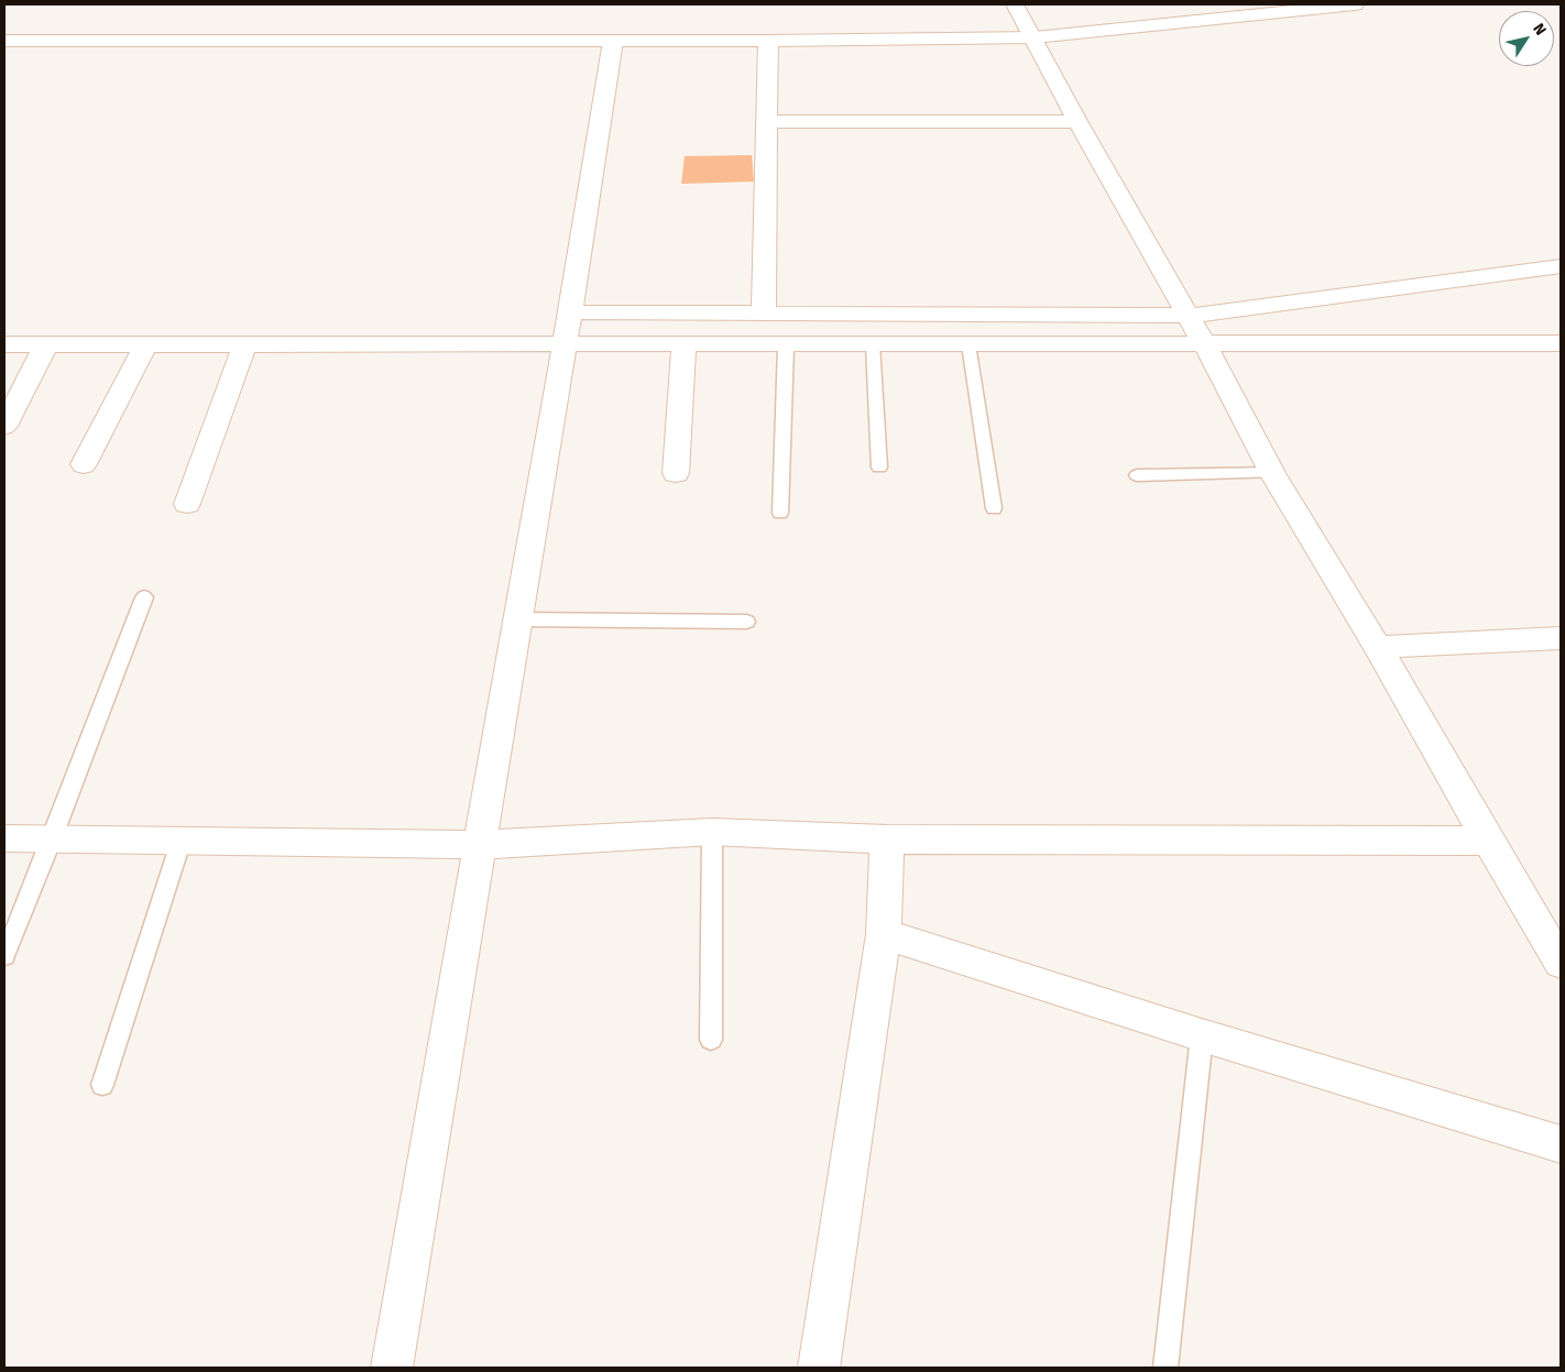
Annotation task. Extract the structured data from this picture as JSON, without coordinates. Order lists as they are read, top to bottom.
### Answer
{
  "north": "top right"
}
